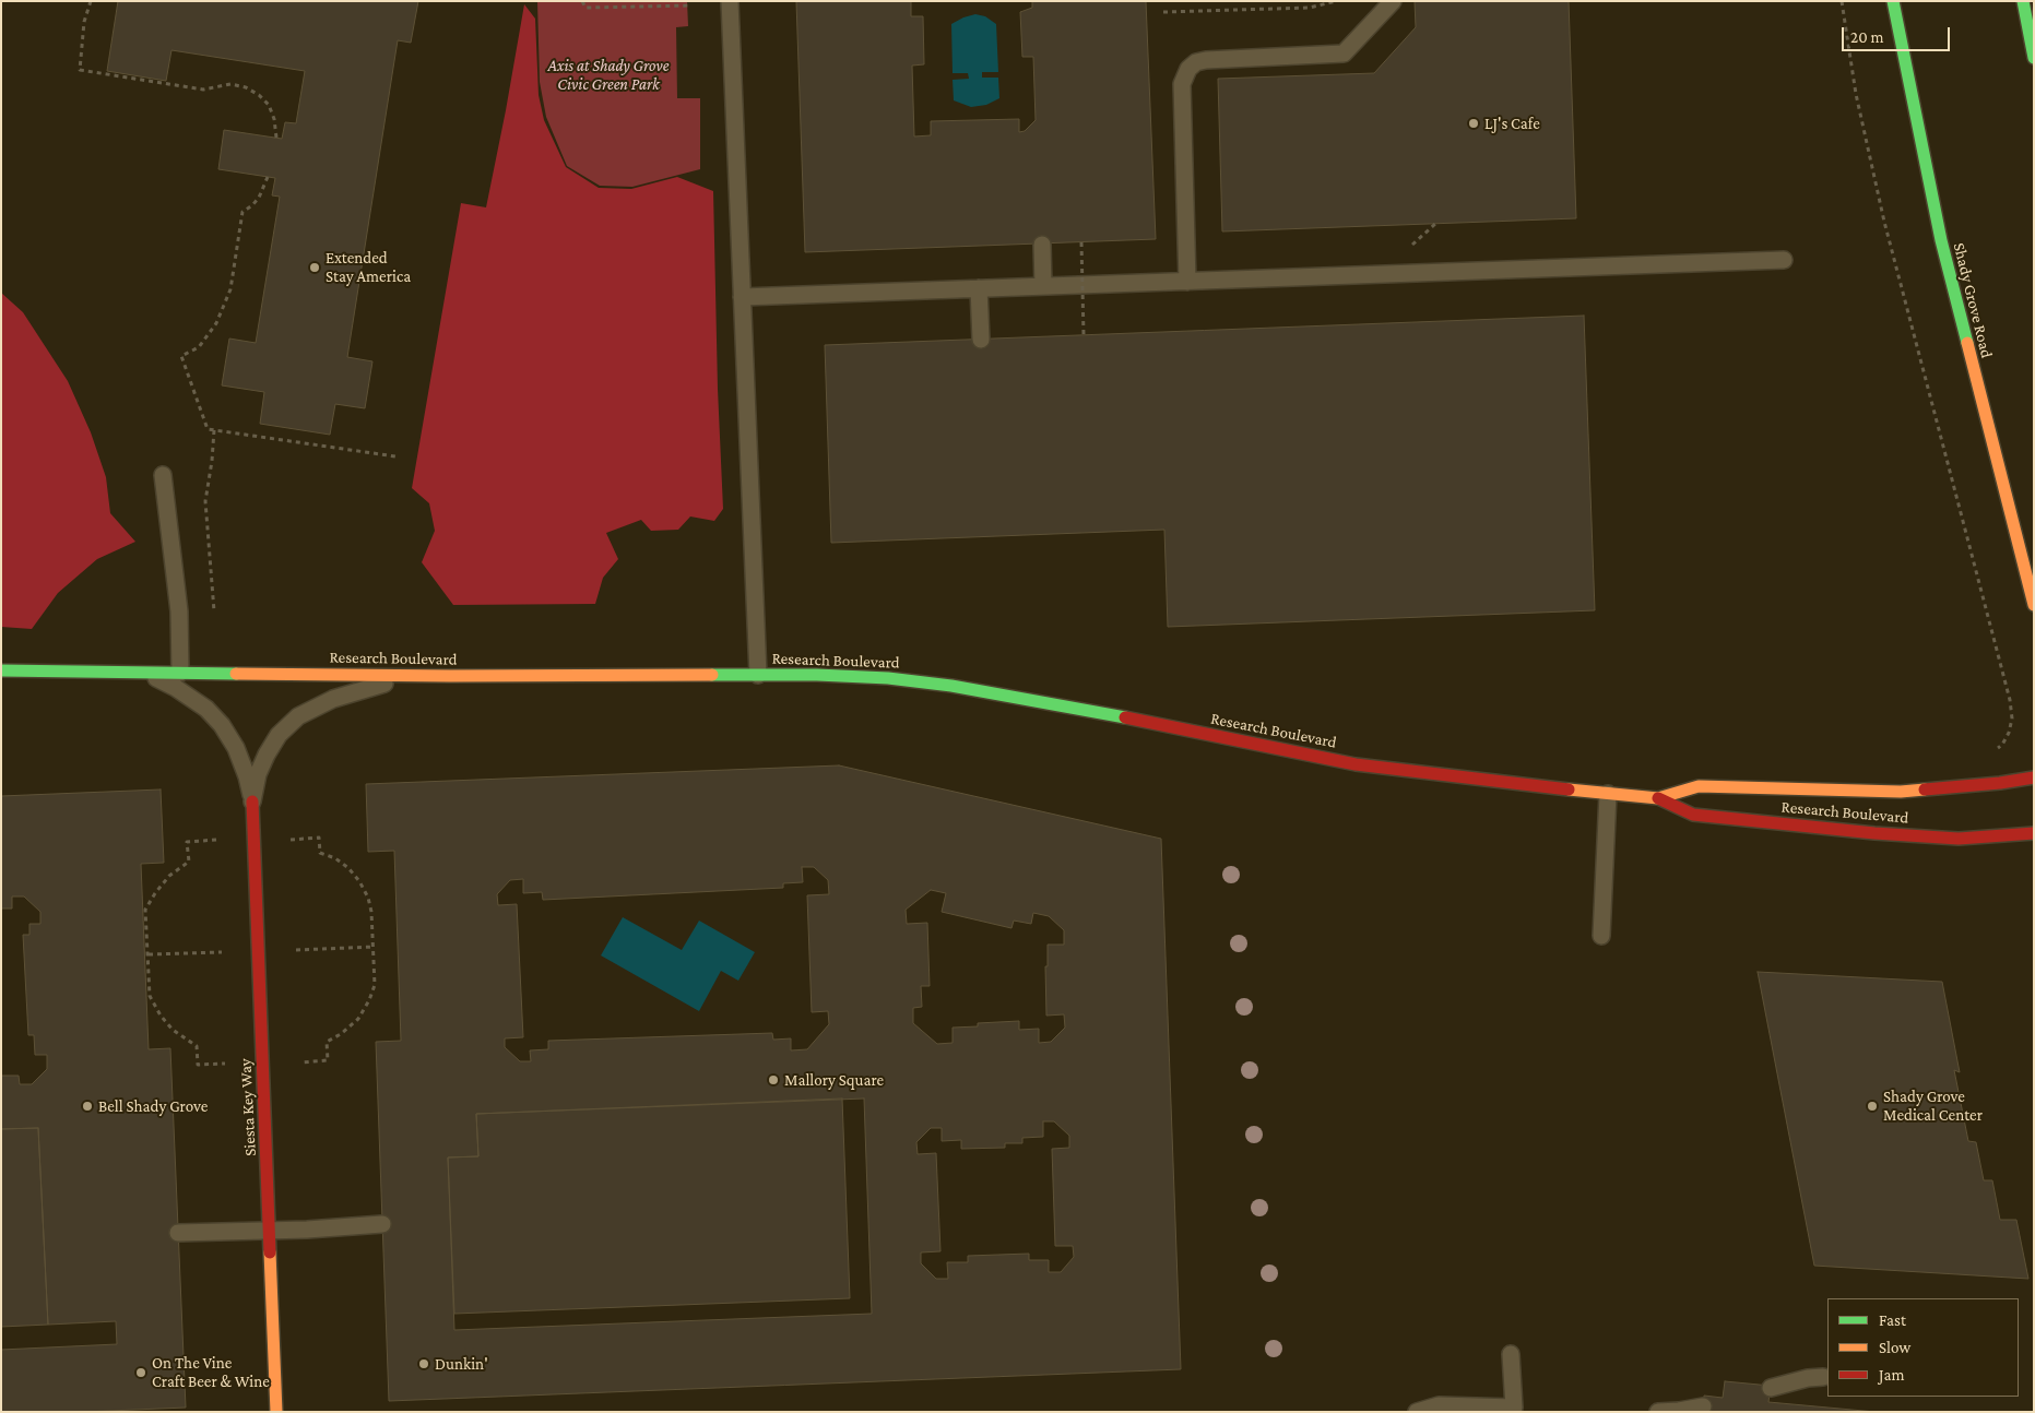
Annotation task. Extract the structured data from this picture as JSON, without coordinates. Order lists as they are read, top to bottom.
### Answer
{
  "streets": {
    "street": ["Shady Grove Road", "Research Boulevard", "Siesta Key Way"]
  },
  "parks": ["Axis at Shady Grove Civic Green Park"],
  "places": [
    "LJ's Cafe",
    "Extended Stay America",
    "Mallory Square",
    "Bell Shady Grove",
    "Shady Grove Medical Center",
    "Dunkin'",
    "On The Vine Craft Beer & Wine"
  ],
  "legend": ["Fast", "Slow", "Jam"],
  "scale_bar": "20 m"
}
